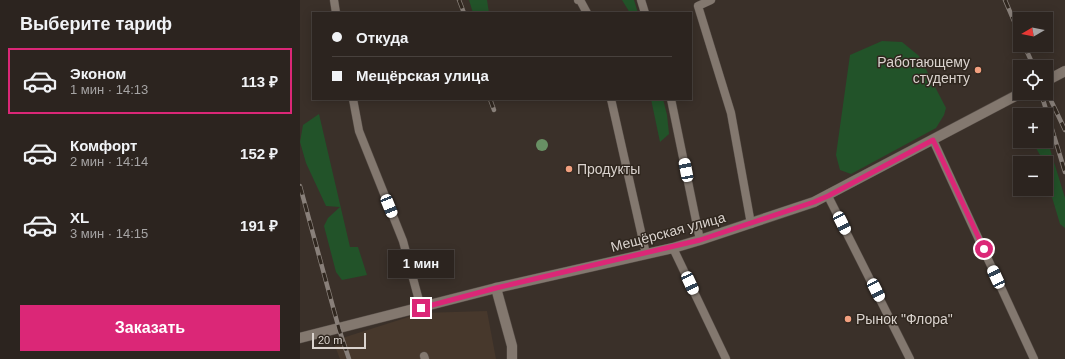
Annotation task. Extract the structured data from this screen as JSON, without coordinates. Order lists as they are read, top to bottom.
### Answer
{
  "streets": {
    "main road": ["Мещёрская улица"]
  },
  "places": ["Работающему студенту", "Продукты", "Рынок \"Флора\""],
  "scale_bar": "20 m",
  "north": "left",
  "page": {
    "heading": "Выберите тариф",
    "map_buttons": ["+", "−"],
    "banner": ["Откуда", "Мещёрская улица"],
    "list": [
      {
        "name": "Эконом",
        "note": "1 мин · 14:13",
        "value": "113 ₽"
      },
      {
        "name": "Комфорт",
        "note": "2 мин · 14:14",
        "value": "152 ₽"
      },
      {
        "name": "XL",
        "note": "3 мин · 14:15",
        "value": "191 ₽"
      }
    ],
    "bubble": "1 мин",
    "buttons": "Заказать",
    "scale": "20 m"
  }
}
